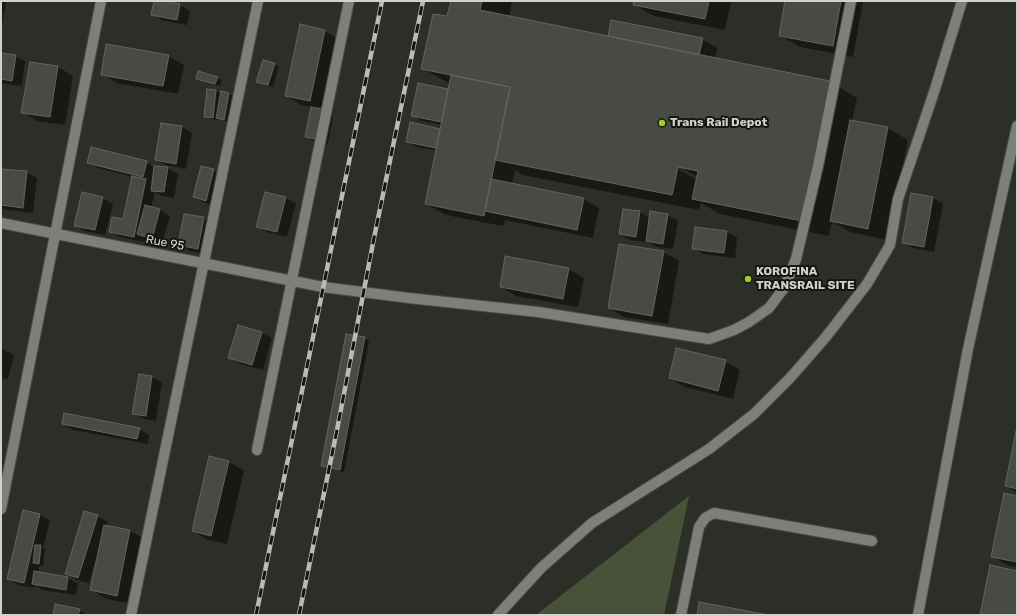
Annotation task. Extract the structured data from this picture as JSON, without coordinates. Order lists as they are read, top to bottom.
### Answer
{
  "streets": {
    "street": ["Rue 95"]
  },
  "places": ["Trans Rail Depot", "KOROFINA TRANSRAIL SITE"]
}
